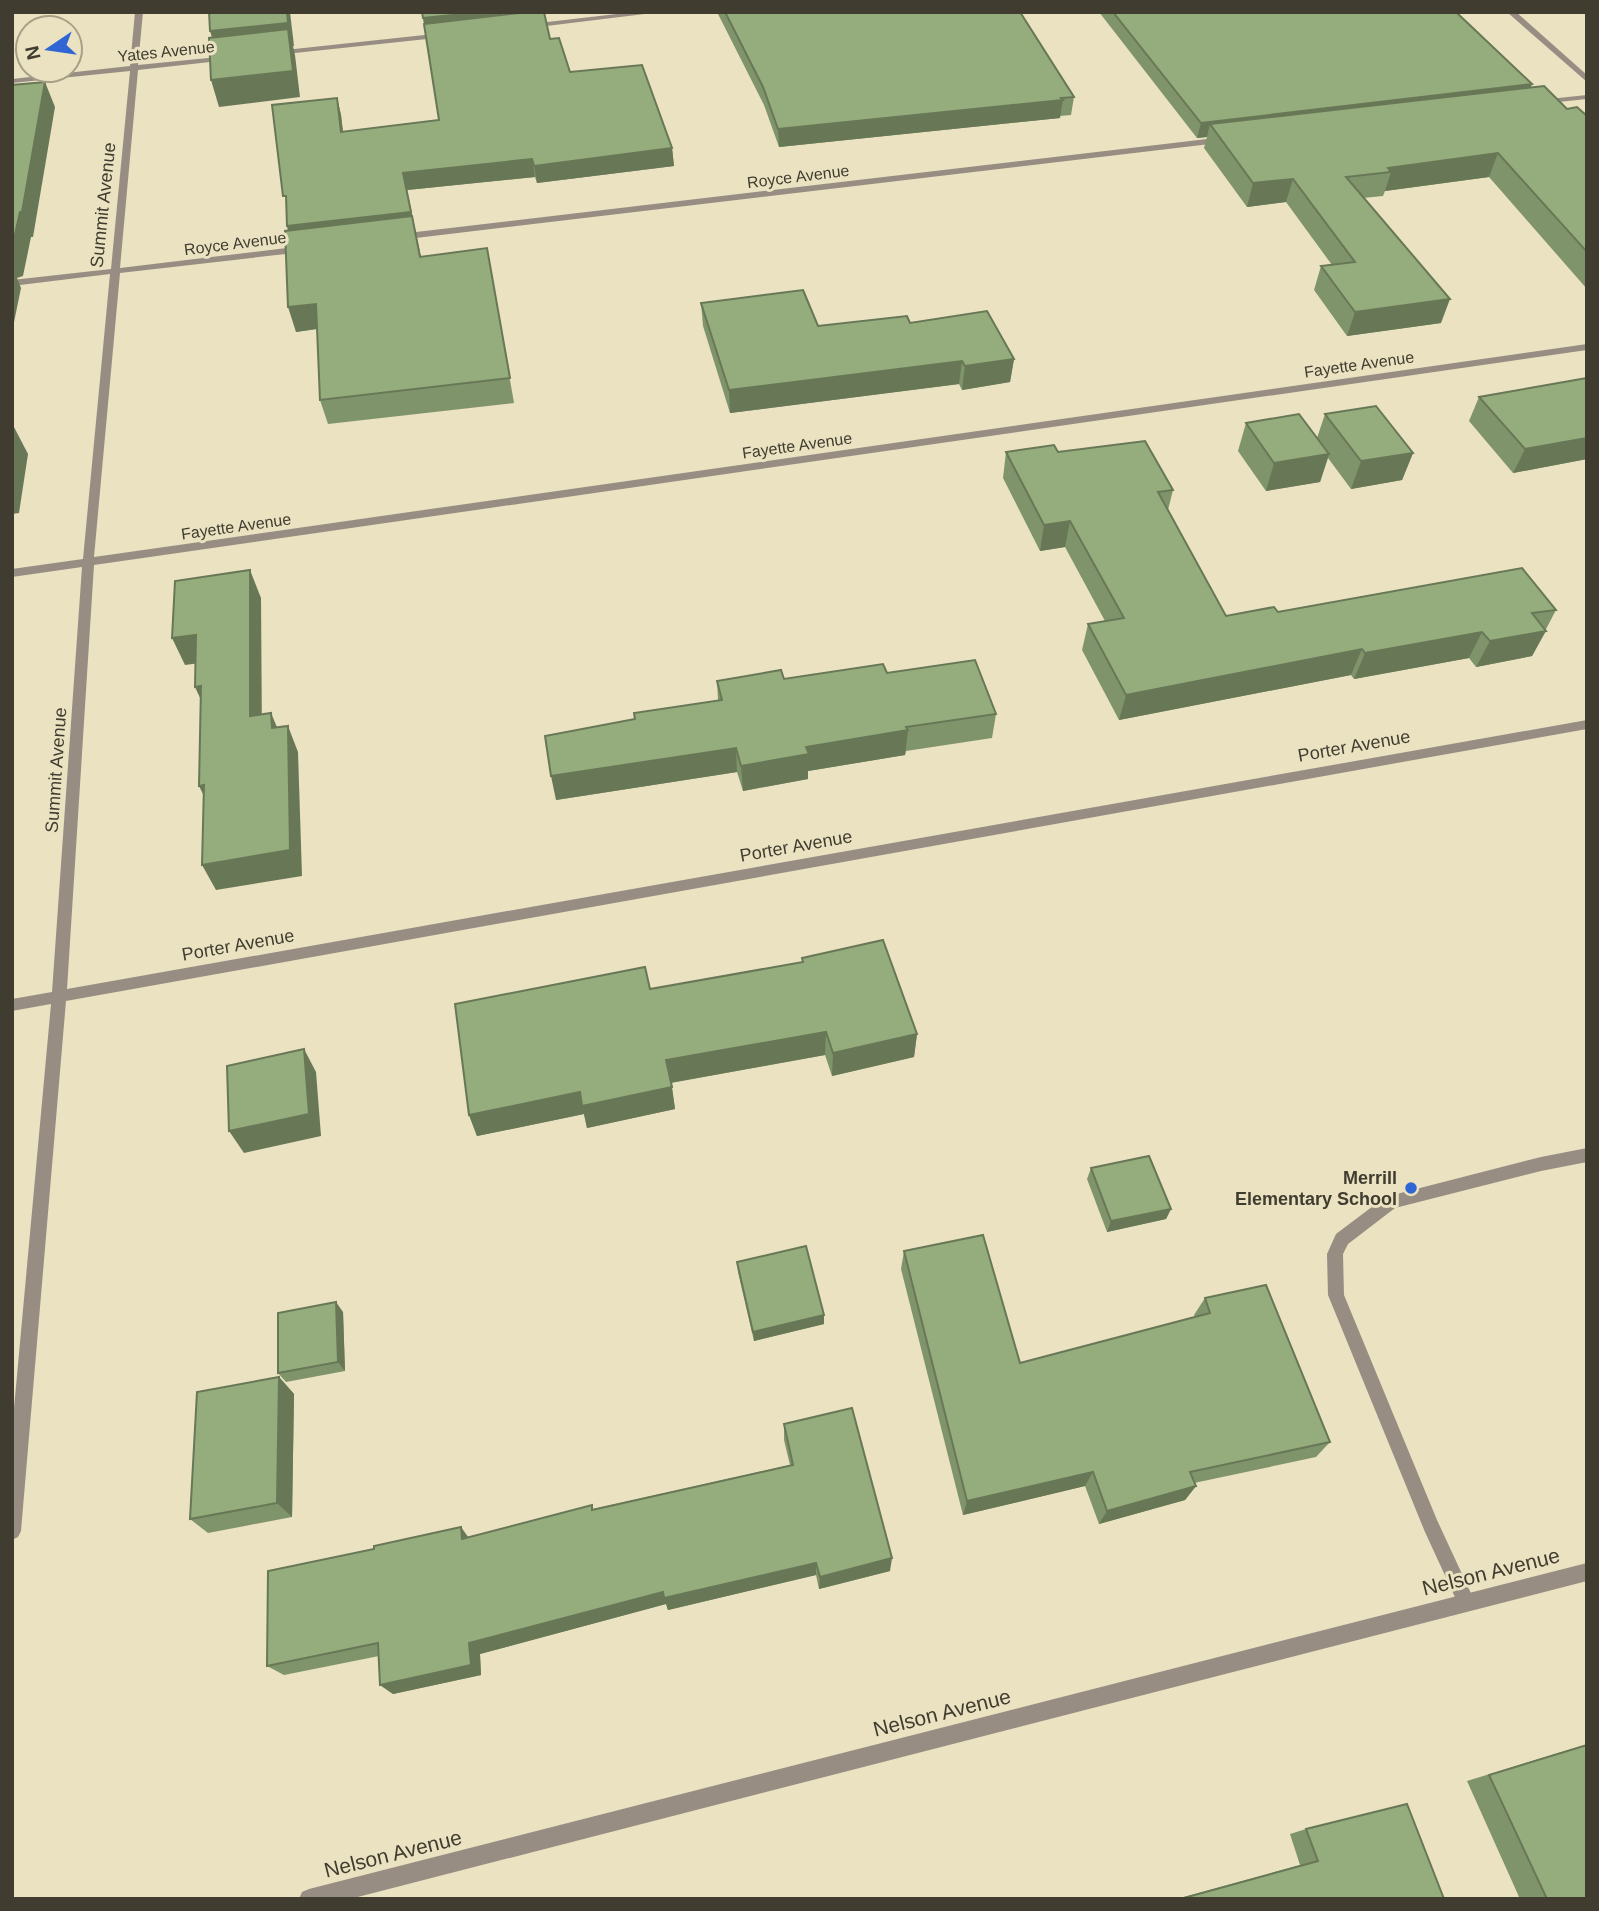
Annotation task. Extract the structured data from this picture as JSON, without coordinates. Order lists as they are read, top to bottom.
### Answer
{
  "streets": {
    "street": [
      "Yates Avenue",
      "Royce Avenue",
      "Summit Avenue",
      "Fayette Avenue",
      "Porter Avenue",
      "Nelson Avenue"
    ]
  },
  "crossings": [
    ["Yates Avenue", "Summit Avenue"],
    ["Royce Avenue", "Summit Avenue"],
    ["Summit Avenue", "Fayette Avenue"],
    ["Summit Avenue", "Porter Avenue"]
  ],
  "places": ["Merrill Elementary School"],
  "north": "left"
}
